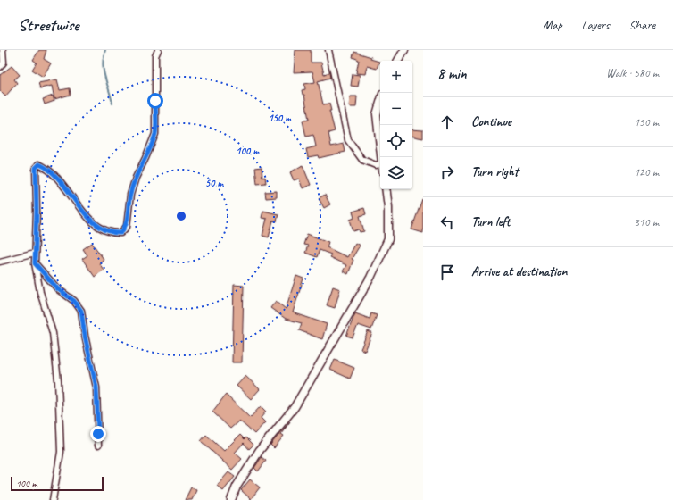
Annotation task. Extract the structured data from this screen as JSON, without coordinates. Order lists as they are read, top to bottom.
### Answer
{
  "scale_bar": "100 m",
  "page": {
    "header": "Streetwise",
    "nav": ["Map", "Layers", "Share"],
    "heading": ["8 min", "Walk · 580 m"],
    "map_buttons": ["+", "−"],
    "list": [
      ["Continue", "150 m"],
      ["Turn right", "120 m"],
      ["Turn left", "310 m"],
      "Arrive at destination"
    ],
    "scale": "100 m"
  },
  "rings": ["150 m", "100 m", "50 m"]
}
